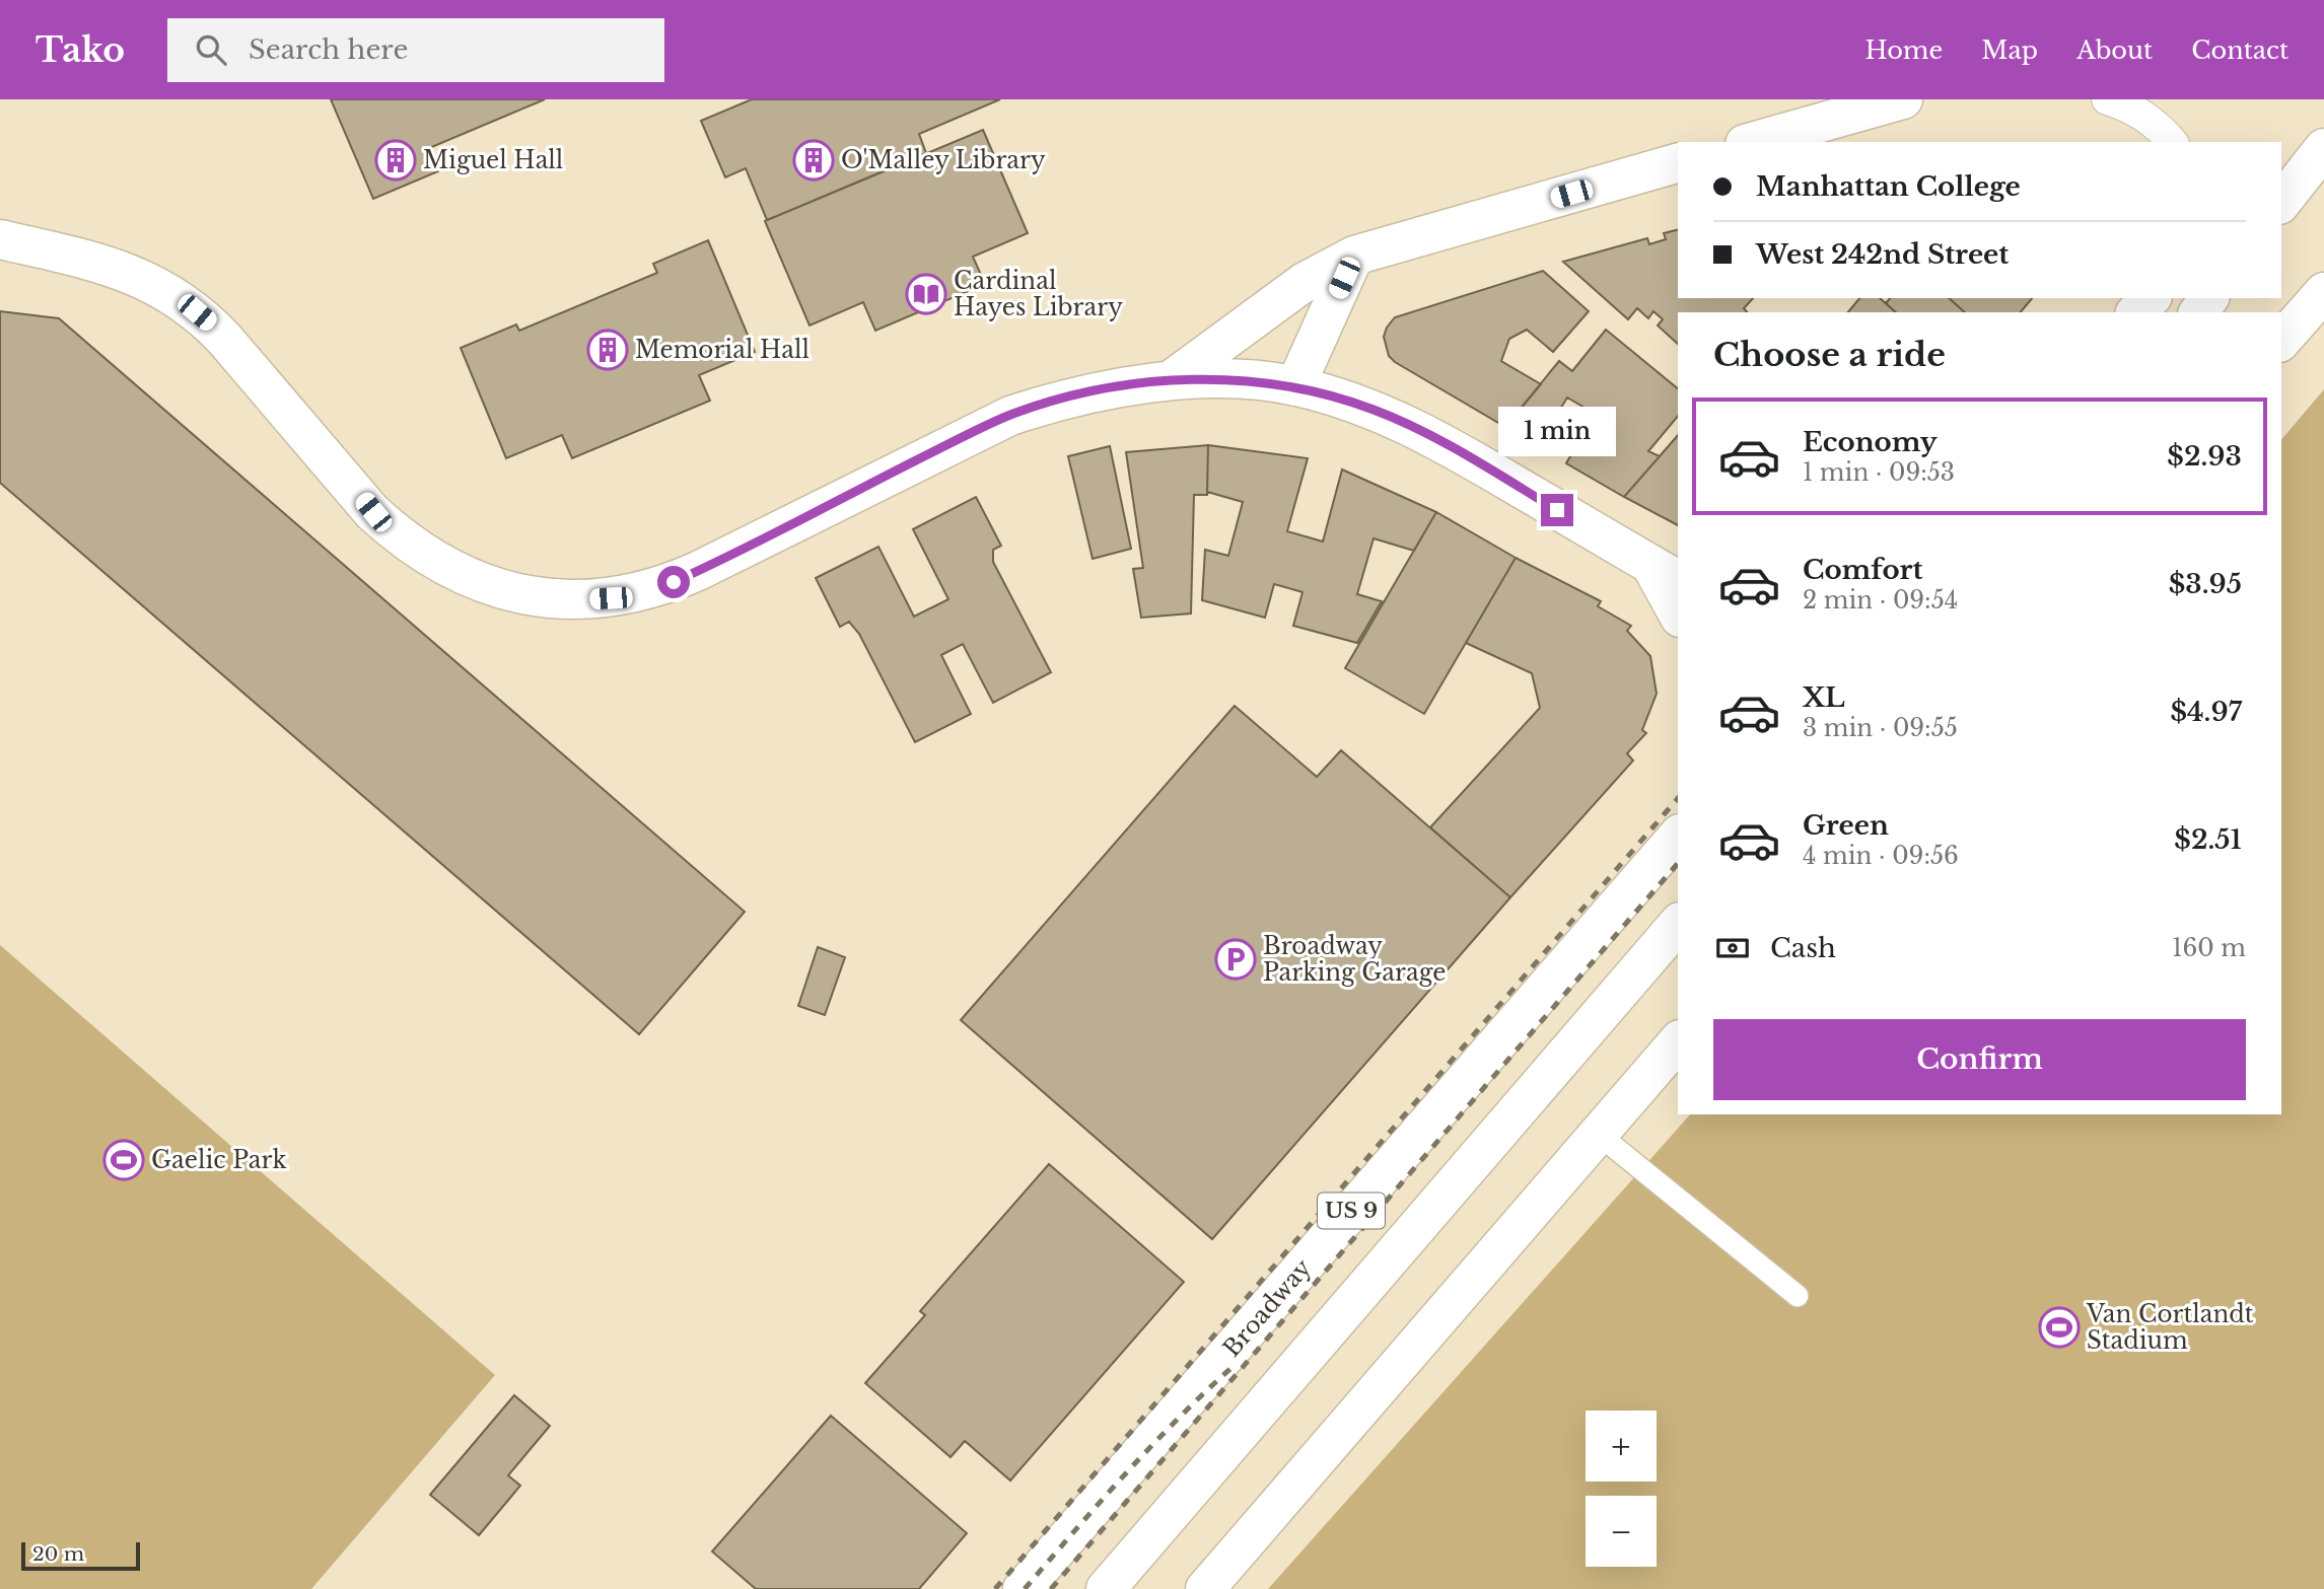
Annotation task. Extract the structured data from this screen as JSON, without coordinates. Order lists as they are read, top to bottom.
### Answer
{
  "streets": {
    "main road": ["US 9", "Broadway"]
  },
  "places": {
    "building": ["Miguel Hall", "O'Malley Library", "Memorial Hall"],
    "library": ["Cardinal Hayes Library"],
    "parking": ["Broadway Parking Garage"],
    "sports": ["Gaelic Park", "Van Cortlandt Stadium"]
  },
  "scale_bar": "20 m",
  "page": {
    "header": "Tako",
    "search": "Search here",
    "nav": [
      "Home",
      "Map",
      "About",
      "Contact"
    ],
    "banner": ["Manhattan College", "West 242nd Street"],
    "heading": "Choose a ride",
    "list": [
      {
        "name": "Economy",
        "note": "1 min · 09:53",
        "value": "$2.93"
      },
      {
        "name": "Comfort",
        "note": "2 min · 09:54",
        "value": "$3.95"
      },
      {
        "name": "XL",
        "note": "3 min · 09:55",
        "value": "$4.97"
      },
      {
        "name": "Green",
        "note": "4 min · 09:56",
        "value": "$2.51"
      }
    ],
    "bubble": "1 min",
    "pay": ["Cash", "160 m"],
    "buttons": "Confirm",
    "map_buttons": ["+", "−"],
    "scale": "20 m"
  }
}
